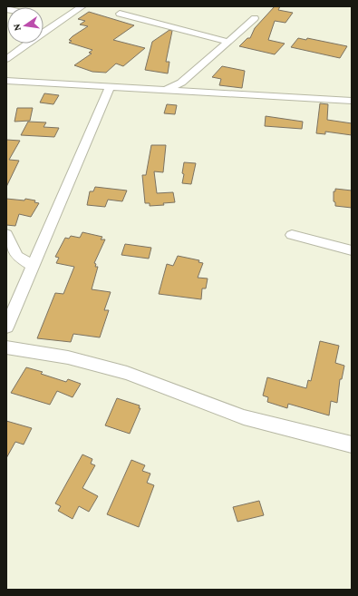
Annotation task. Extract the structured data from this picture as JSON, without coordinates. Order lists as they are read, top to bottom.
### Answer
{
  "north": "left"
}
